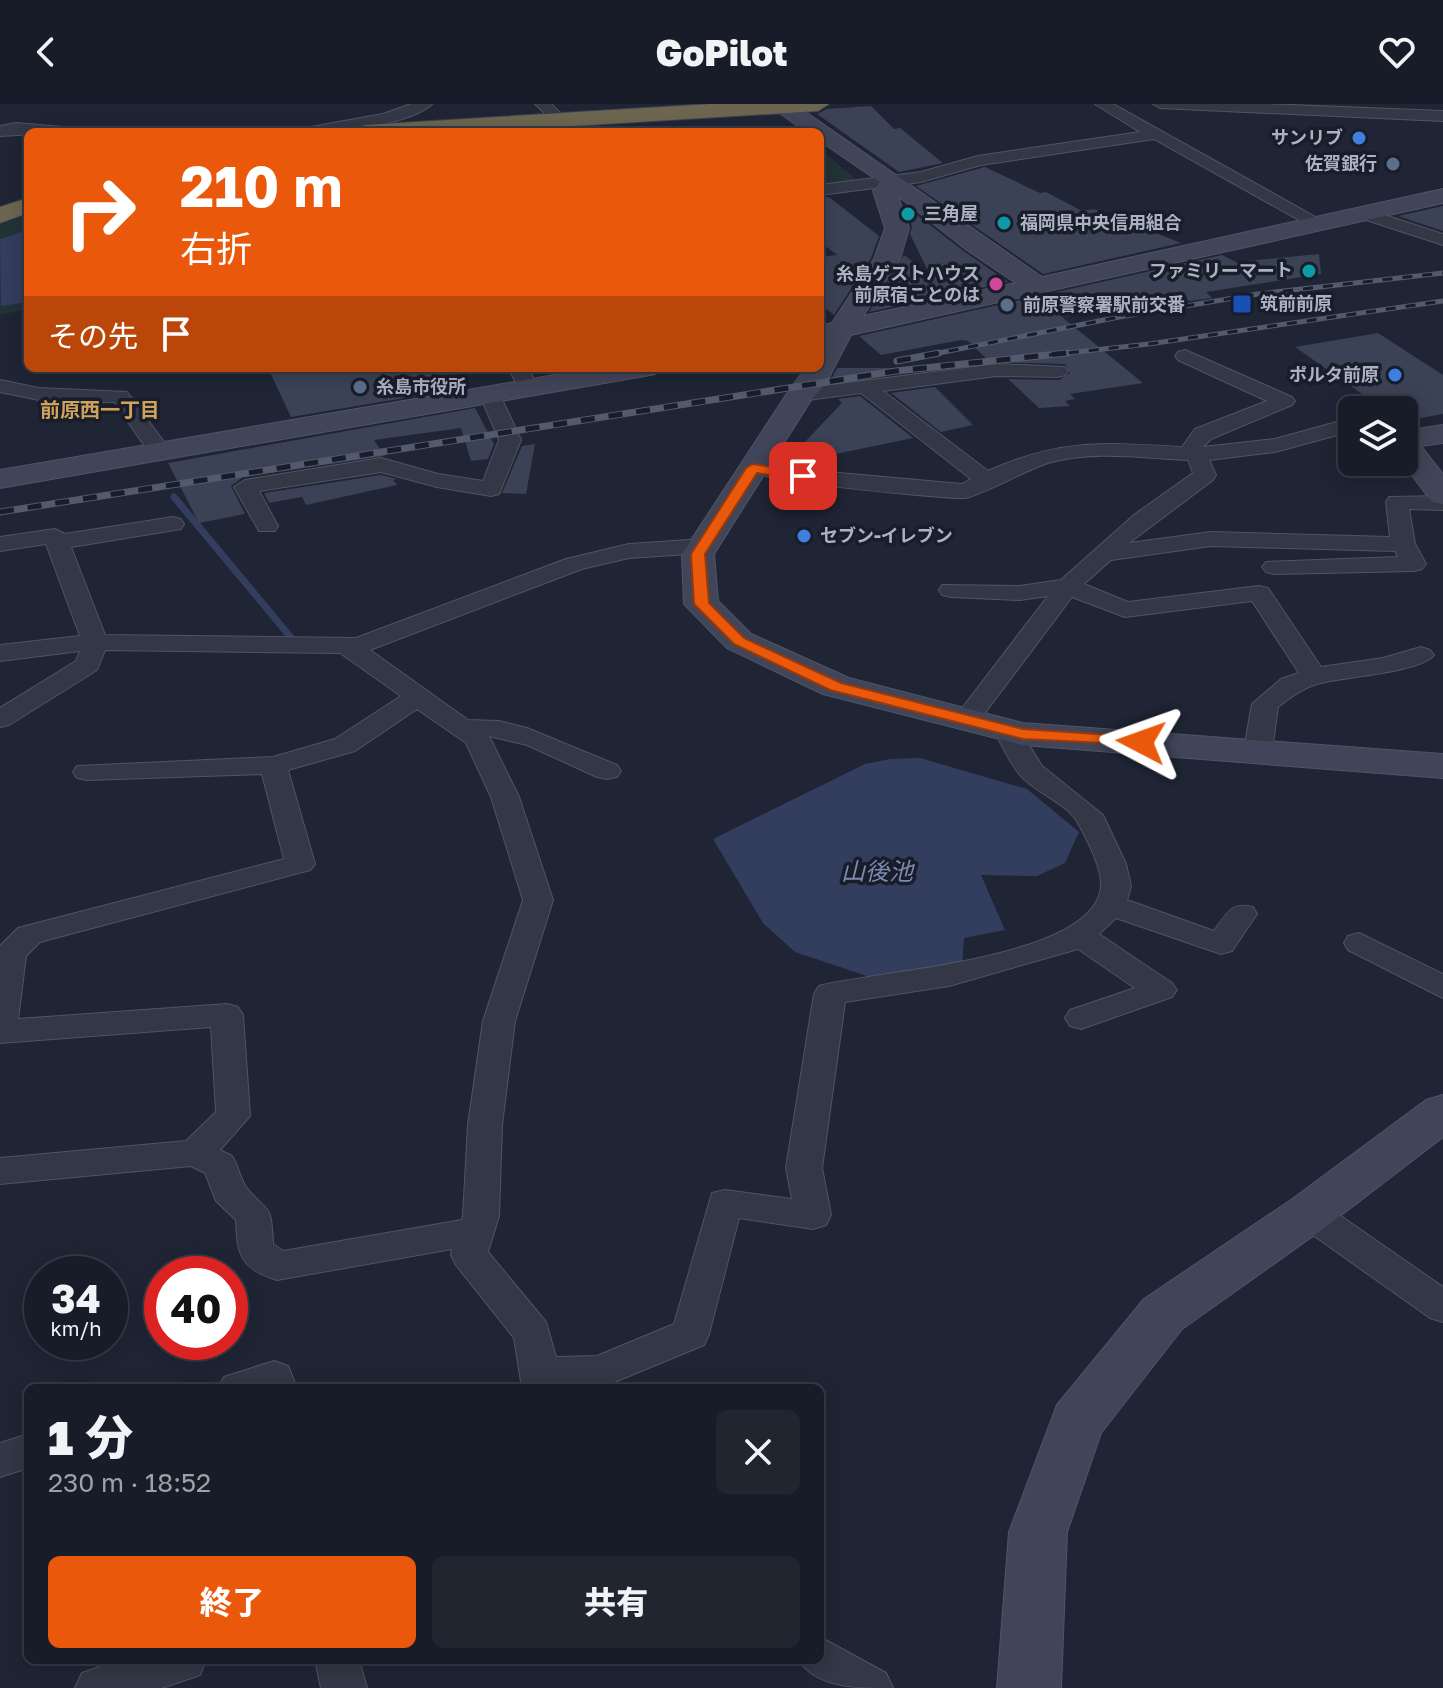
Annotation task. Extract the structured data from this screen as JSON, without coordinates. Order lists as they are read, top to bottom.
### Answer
{
  "districts": ["前原西一丁目"],
  "water": ["山後池"],
  "places": {
    "other": [
      "サンリブ",
      "佐賀銀行",
      "三角屋",
      "福岡県中央信用組合",
      "ファミリーマート",
      "糸島ゲストハウス 前原宿ことのは",
      "前原警察署駅前交番",
      "ポルタ前原",
      "糸島市役所",
      "セブン-イレブン"
    ],
    "transit": ["筑前前原"]
  },
  "page": {
    "header": "GoPilot",
    "turn": ["210 m", "右折"],
    "then": "その先",
    "speed": "34 km/h",
    "limit": "40",
    "heading": ["1 分", "230 m · 18:52"],
    "buttons": ["終了", "共有"]
  }
}
